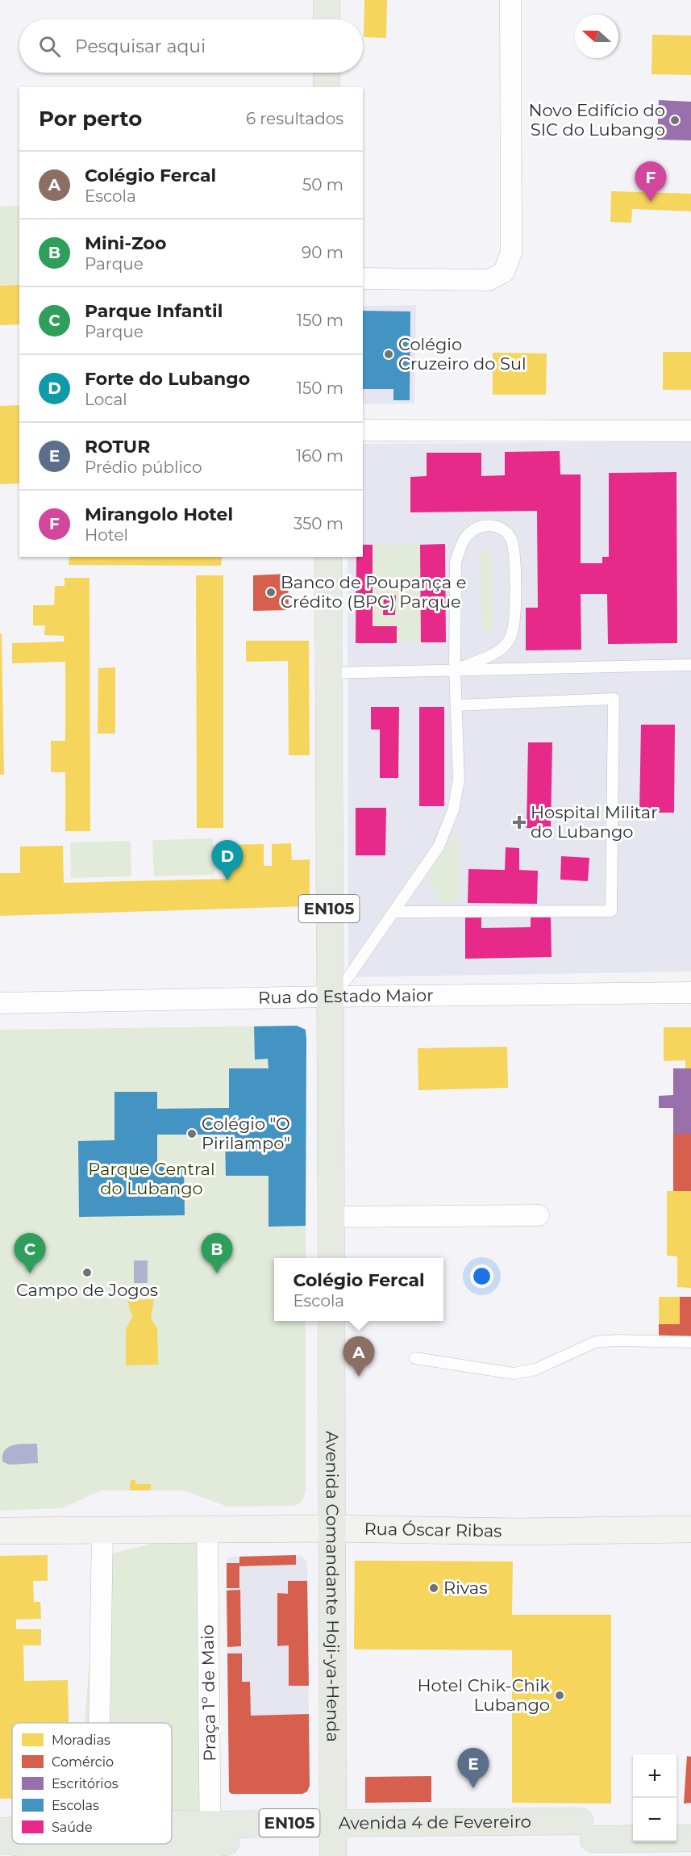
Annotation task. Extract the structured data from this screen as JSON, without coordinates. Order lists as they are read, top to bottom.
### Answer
{
  "streets": {
    "main road": ["EN105", "Avenida Comandante Hoji-ya-Henda", "Avenida 4 de Fevereiro"],
    "street": ["Rua do Estado Maior", "Rua Óscar Ribas", "Praça 1º de Maio"]
  },
  "crossings": [
    ["EN105", "Rua do Estado Maior"],
    ["Rua Óscar Ribas", "Avenida Comandante Hoji-ya-Henda"],
    ["Rua Óscar Ribas", "Praça 1º de Maio"],
    ["Avenida Comandante Hoji-ya-Henda", "Avenida 4 de Fevereiro"],
    ["Praça 1º de Maio", "Avenida 4 de Fevereiro"]
  ],
  "parks": ["Parque Central do Lubango"],
  "places": {
    "other": [
      "Novo Edifício do SIC do Lubango",
      "Colégio Cruzeiro do Sul",
      "Banco de Poupança e Crédito (BPC) Parque",
      "Colégio \"O Pirilampo\"",
      "Campo de Jogos",
      "Rivas",
      "Hotel Chik-Chik Lubango"
    ],
    "health": ["Hospital Militar do Lubango"]
  },
  "legend": [
    "Moradias",
    "Comércio",
    "Escritórios",
    "Escolas",
    "Saúde"
  ],
  "north": "left",
  "page": {
    "search": "Pesquisar aqui",
    "heading": ["Por perto", "6 resultados"],
    "list": [
      {
        "mark": "A",
        "name": "Colégio Fercal",
        "note": "Escola",
        "value": "50 m"
      },
      {
        "mark": "B",
        "name": "Mini-Zoo",
        "note": "Parque",
        "value": "90 m"
      },
      {
        "mark": "C",
        "name": "Parque Infantil",
        "note": "Parque",
        "value": "150 m"
      },
      {
        "mark": "D",
        "name": "Forte do Lubango",
        "note": "Local",
        "value": "150 m"
      },
      {
        "mark": "E",
        "name": "ROTUR",
        "note": "Prédio público",
        "value": "160 m"
      },
      {
        "mark": "F",
        "name": "Mirangolo Hotel",
        "note": "Hotel",
        "value": "350 m"
      }
    ],
    "pins": [
      "F",
      "D",
      "B",
      "C",
      "A",
      "E"
    ],
    "popup": ["Colégio Fercal", "Escola"],
    "map_buttons": ["+", "−"]
  }
}
